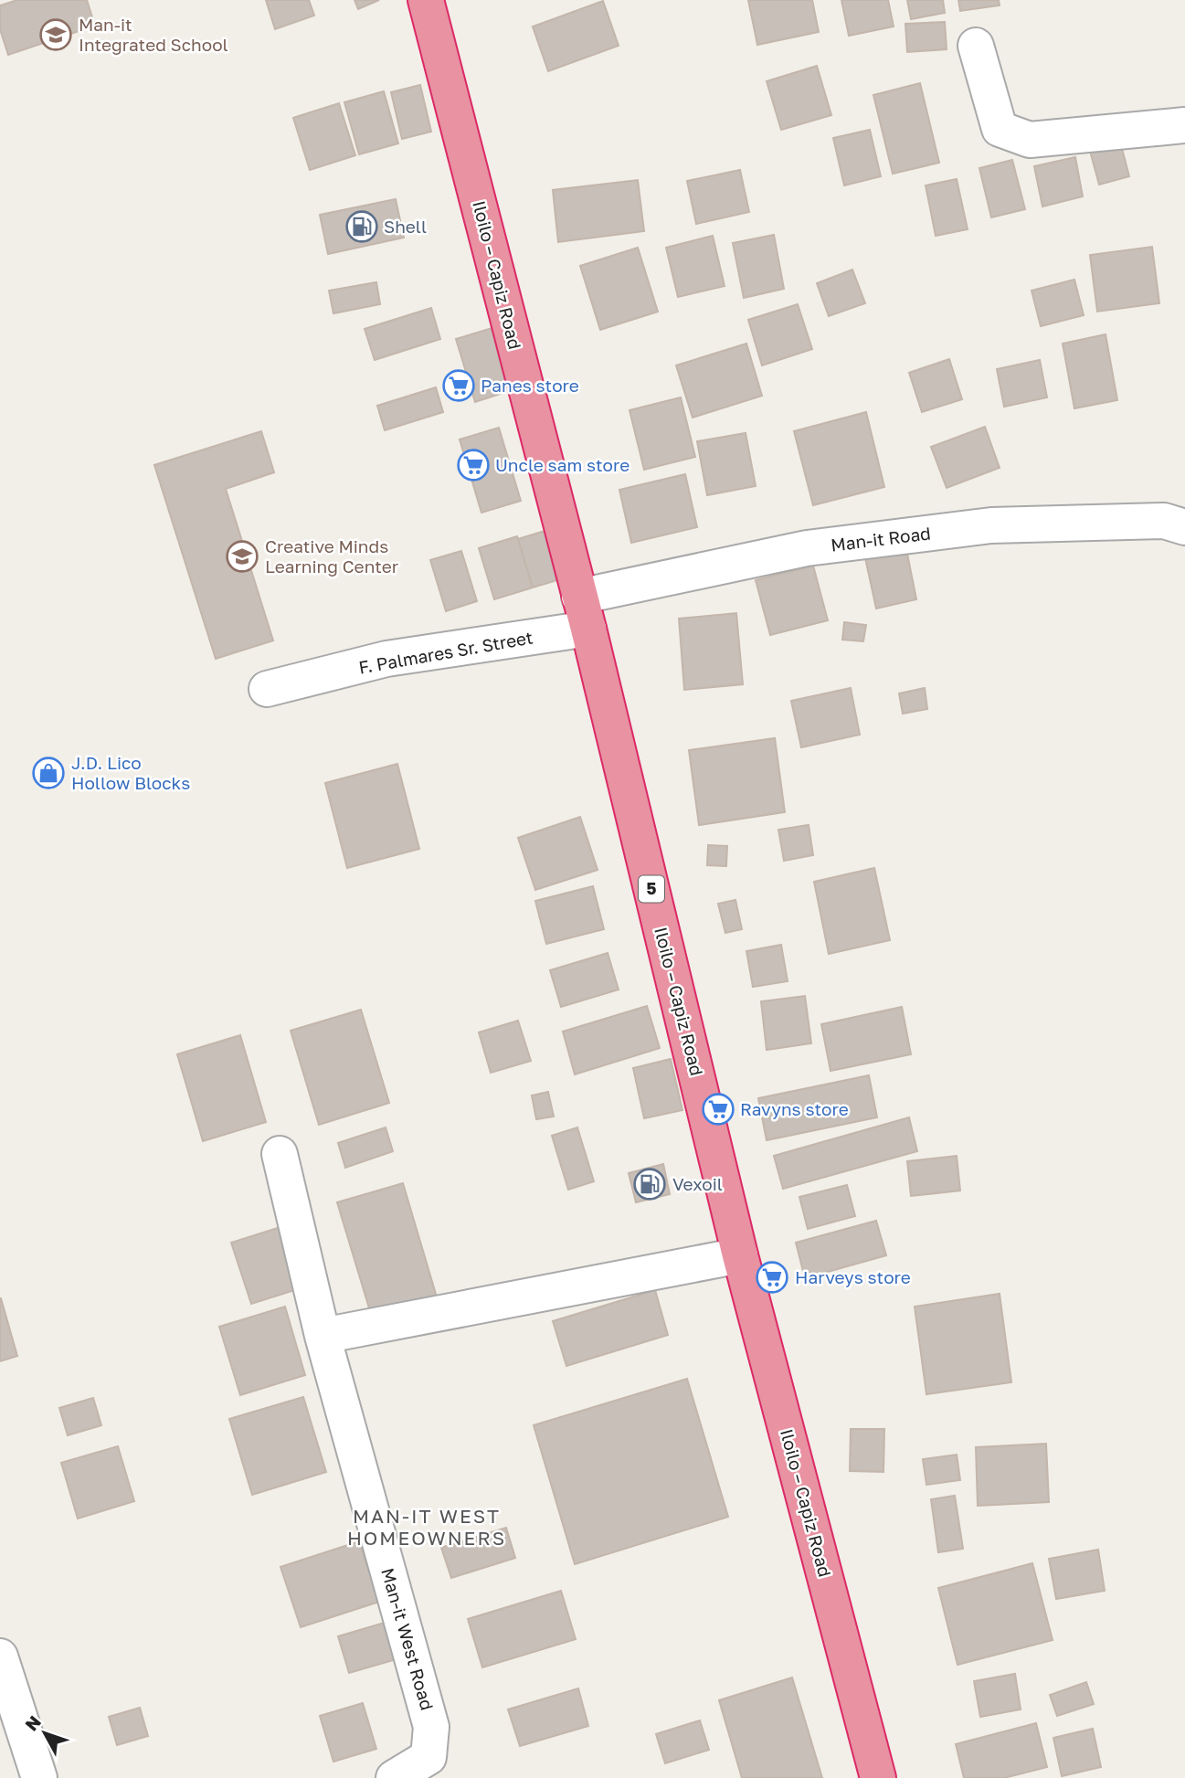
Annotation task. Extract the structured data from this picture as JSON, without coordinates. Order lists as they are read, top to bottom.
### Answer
{
  "streets": {
    "highway": ["Iloilo – Capiz Road", "5"],
    "street": ["Man-it Road", "F. Palmares Sr. Street", "Man-it West Road"]
  },
  "crossings": [
    ["Iloilo – Capiz Road", "Man-it Road"],
    ["Iloilo – Capiz Road", "F. Palmares Sr. Street"],
    ["Man-it Road", "F. Palmares Sr. Street"]
  ],
  "districts": ["MAN-IT WEST HOMEOWNERS"],
  "places": {
    "school or university": ["Man-it Integrated School", "Creative Minds Learning Center"],
    "fuel station": ["Shell", "Vexoil"],
    "supermarket": [
      "Panes store",
      "Uncle sam store",
      "Ravyns store",
      "Harveys store"
    ],
    "shop": ["J.D. Lico Hollow Blocks"]
  },
  "north": "top left"
}
